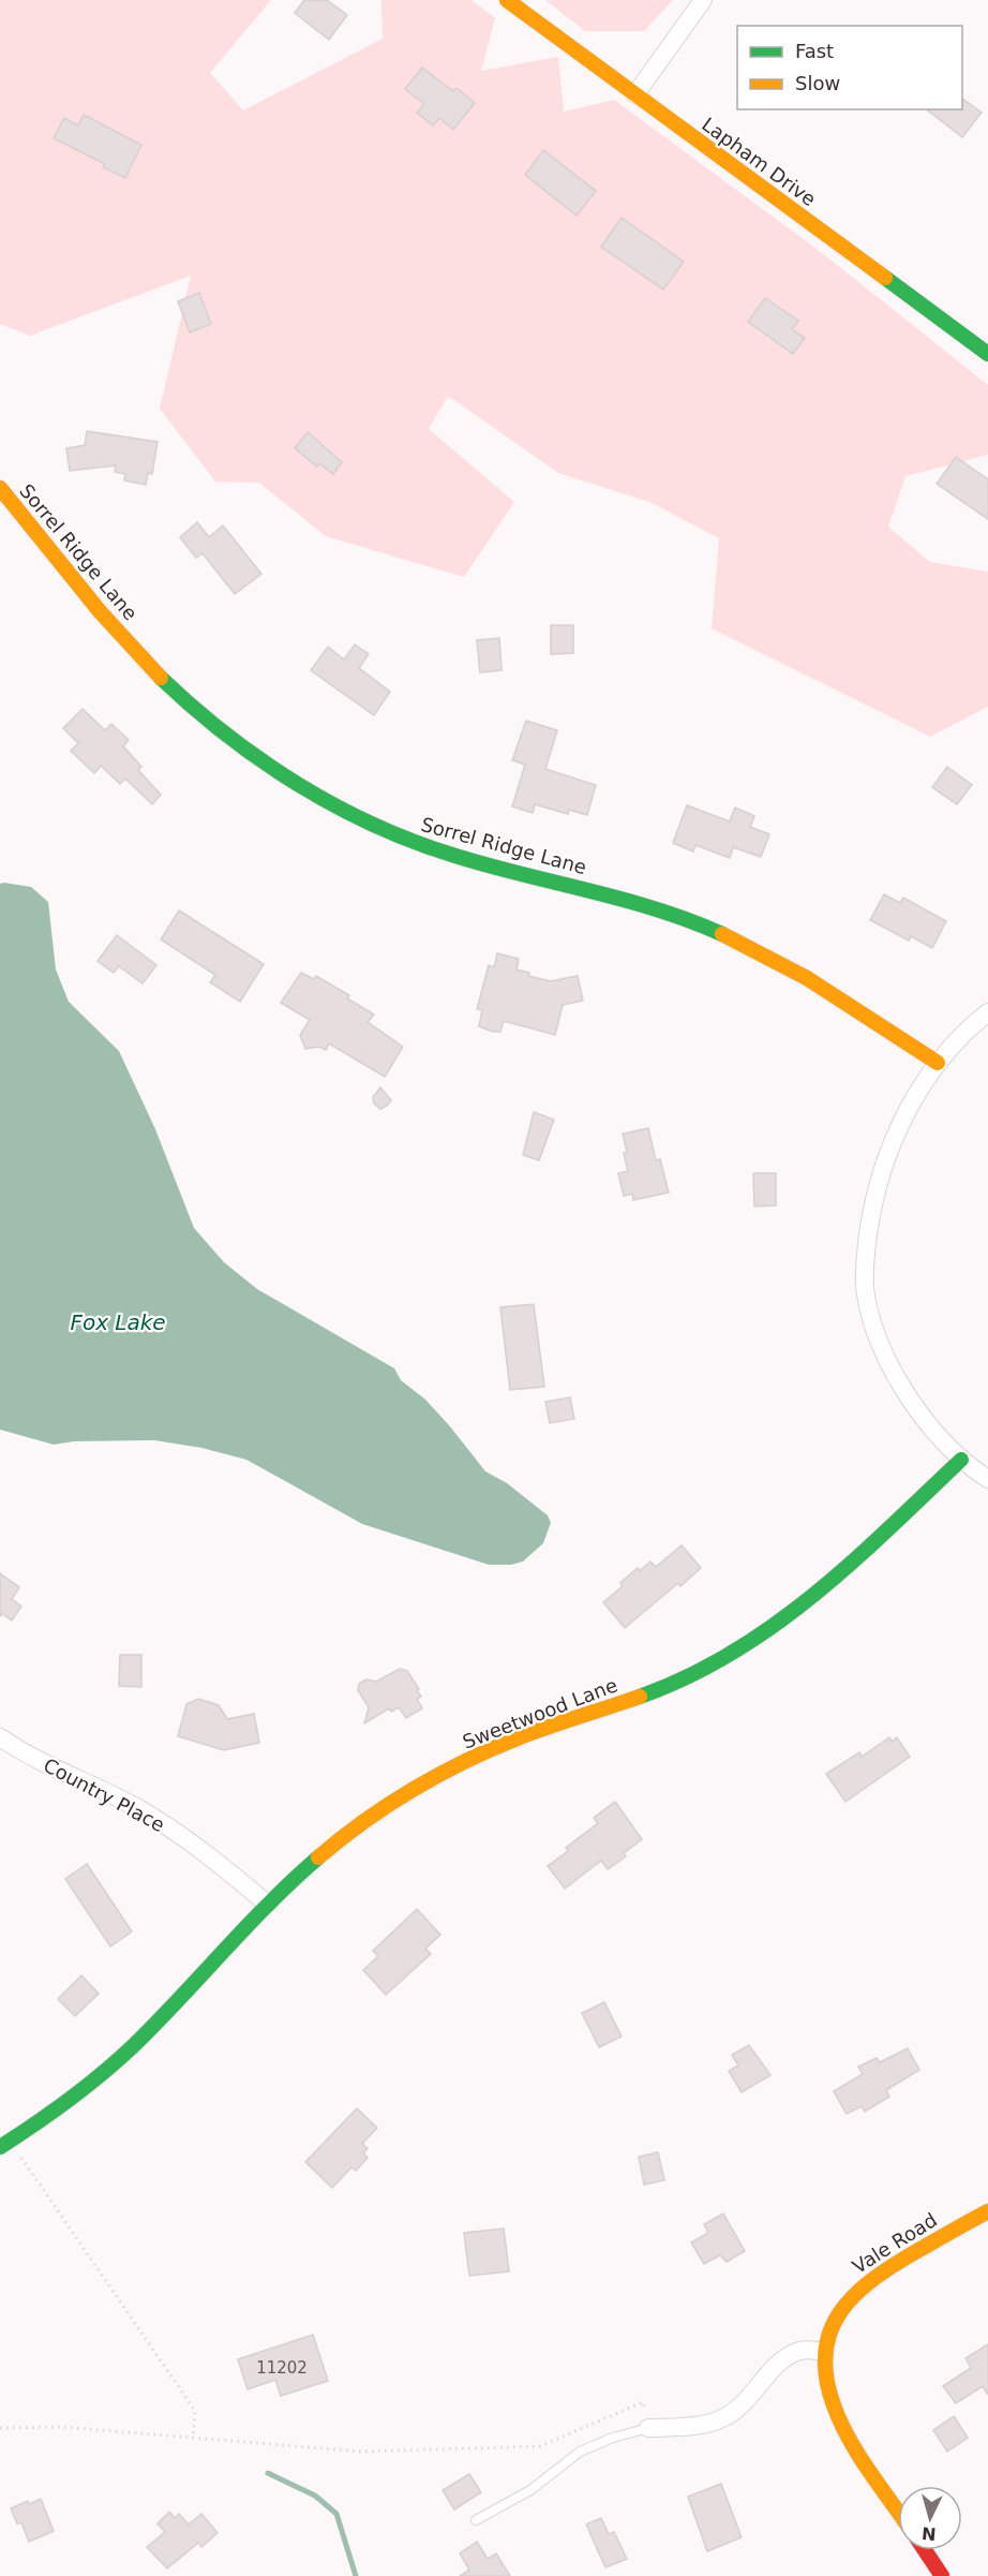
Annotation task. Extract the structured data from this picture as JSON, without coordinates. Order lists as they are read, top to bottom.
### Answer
{
  "streets": {
    "street": [
      "Lapham Drive",
      "Sorrel Ridge Lane",
      "Sweetwood Lane",
      "Country Place",
      "Vale Road"
    ]
  },
  "crossings": [
    ["Sweetwood Lane", "Country Place"]
  ],
  "water": ["Fox Lake"],
  "house_numbers": ["11202"],
  "legend": ["Fast", "Slow"],
  "north": "bottom"
}
